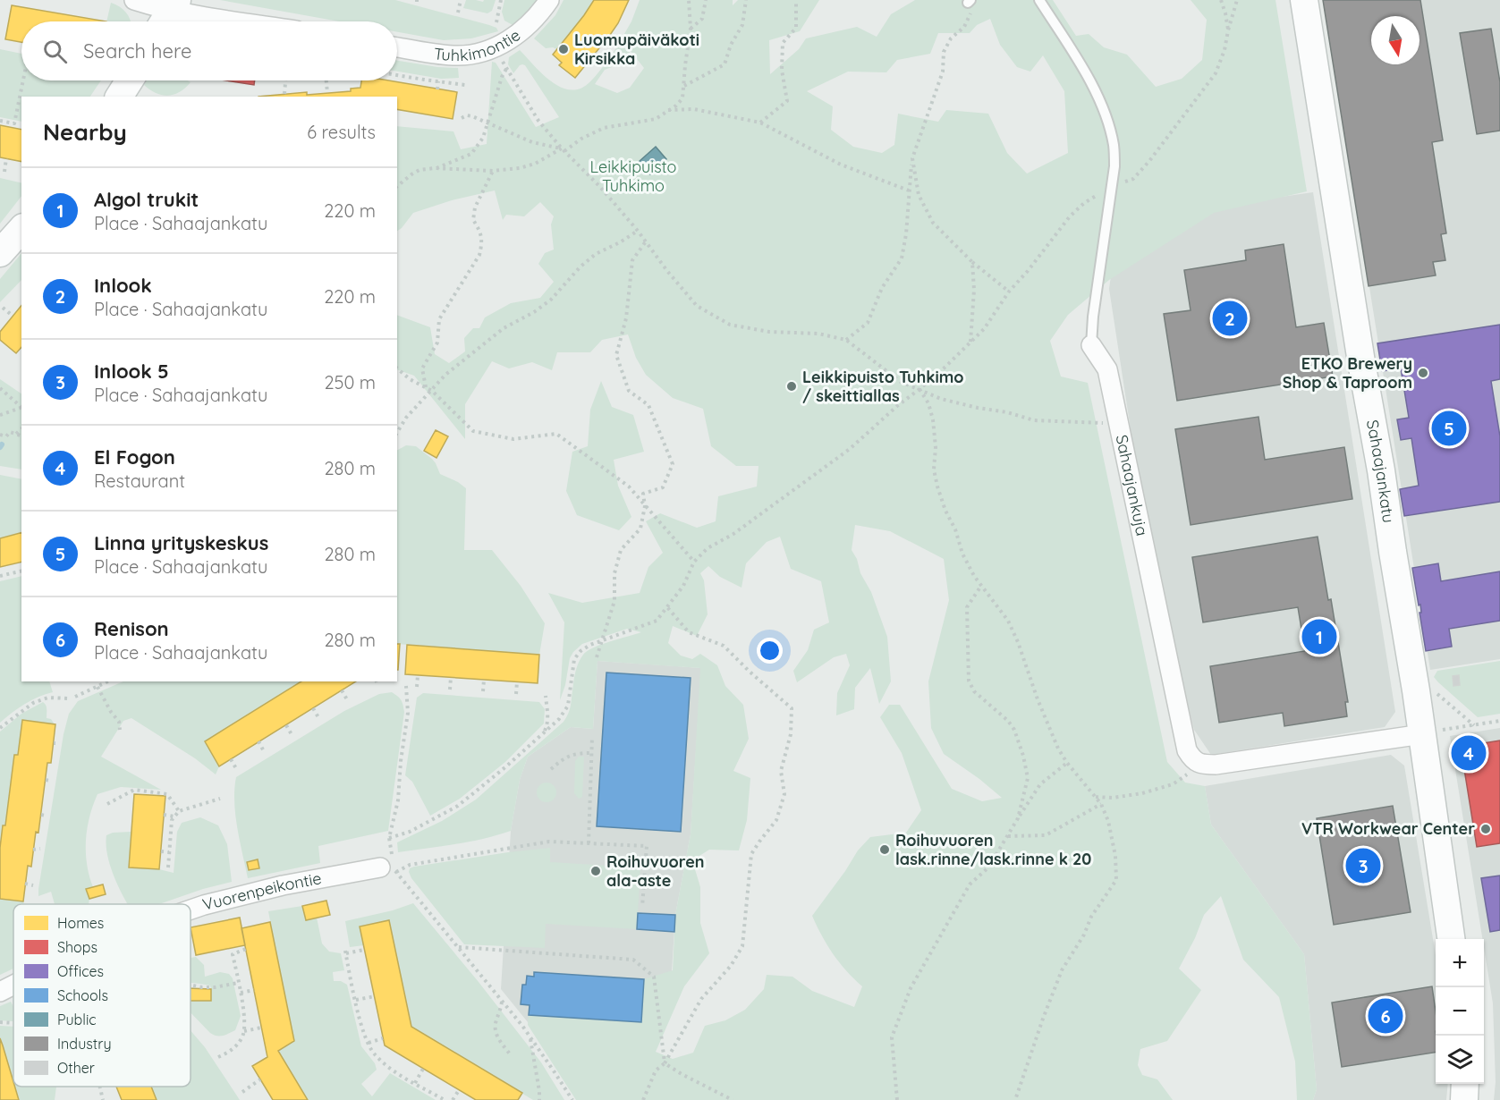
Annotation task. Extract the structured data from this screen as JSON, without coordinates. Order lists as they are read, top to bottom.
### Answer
{
  "streets": {
    "main road": ["Sahaajankatu"],
    "street": ["Tuhkimontie", "Sahaajankuja", "Vuorenpeikontie"]
  },
  "crossings": [
    ["Sahaajankatu", "Sahaajankuja"]
  ],
  "parks": ["Leikkipuisto Tuhkimo"],
  "places": [
    "Luomupäiväkoti Kirsikka",
    "ETKO Brewery Shop & Taproom",
    "Leikkipuisto Tuhkimo / skeittiallas",
    "VTR Workwear Center",
    "Roihuvuoren lask.rinne/lask.rinne k 20",
    "Roihuvuoren ala-aste"
  ],
  "legend": [
    "Homes",
    "Shops",
    "Offices",
    "Schools",
    "Public",
    "Industry",
    "Other"
  ],
  "north": "bottom",
  "page": {
    "search": "Search here",
    "heading": ["Nearby", "6 results"],
    "list": [
      {
        "mark": "1",
        "name": "Algol trukit",
        "note": "Place · Sahaajankatu",
        "value": "220 m"
      },
      {
        "mark": "2",
        "name": "Inlook",
        "note": "Place · Sahaajankatu",
        "value": "220 m"
      },
      {
        "mark": "3",
        "name": "Inlook 5",
        "note": "Place · Sahaajankatu",
        "value": "250 m"
      },
      {
        "mark": "4",
        "name": "El Fogon",
        "note": "Restaurant",
        "value": "280 m"
      },
      {
        "mark": "5",
        "name": "Linna yrityskeskus",
        "note": "Place · Sahaajankatu",
        "value": "280 m"
      },
      {
        "mark": "6",
        "name": "Renison",
        "note": "Place · Sahaajankatu",
        "value": "280 m"
      }
    ],
    "pins": [
      "2",
      "5",
      "1",
      "4",
      "3",
      "6"
    ],
    "map_buttons": ["+", "−"]
  }
}
